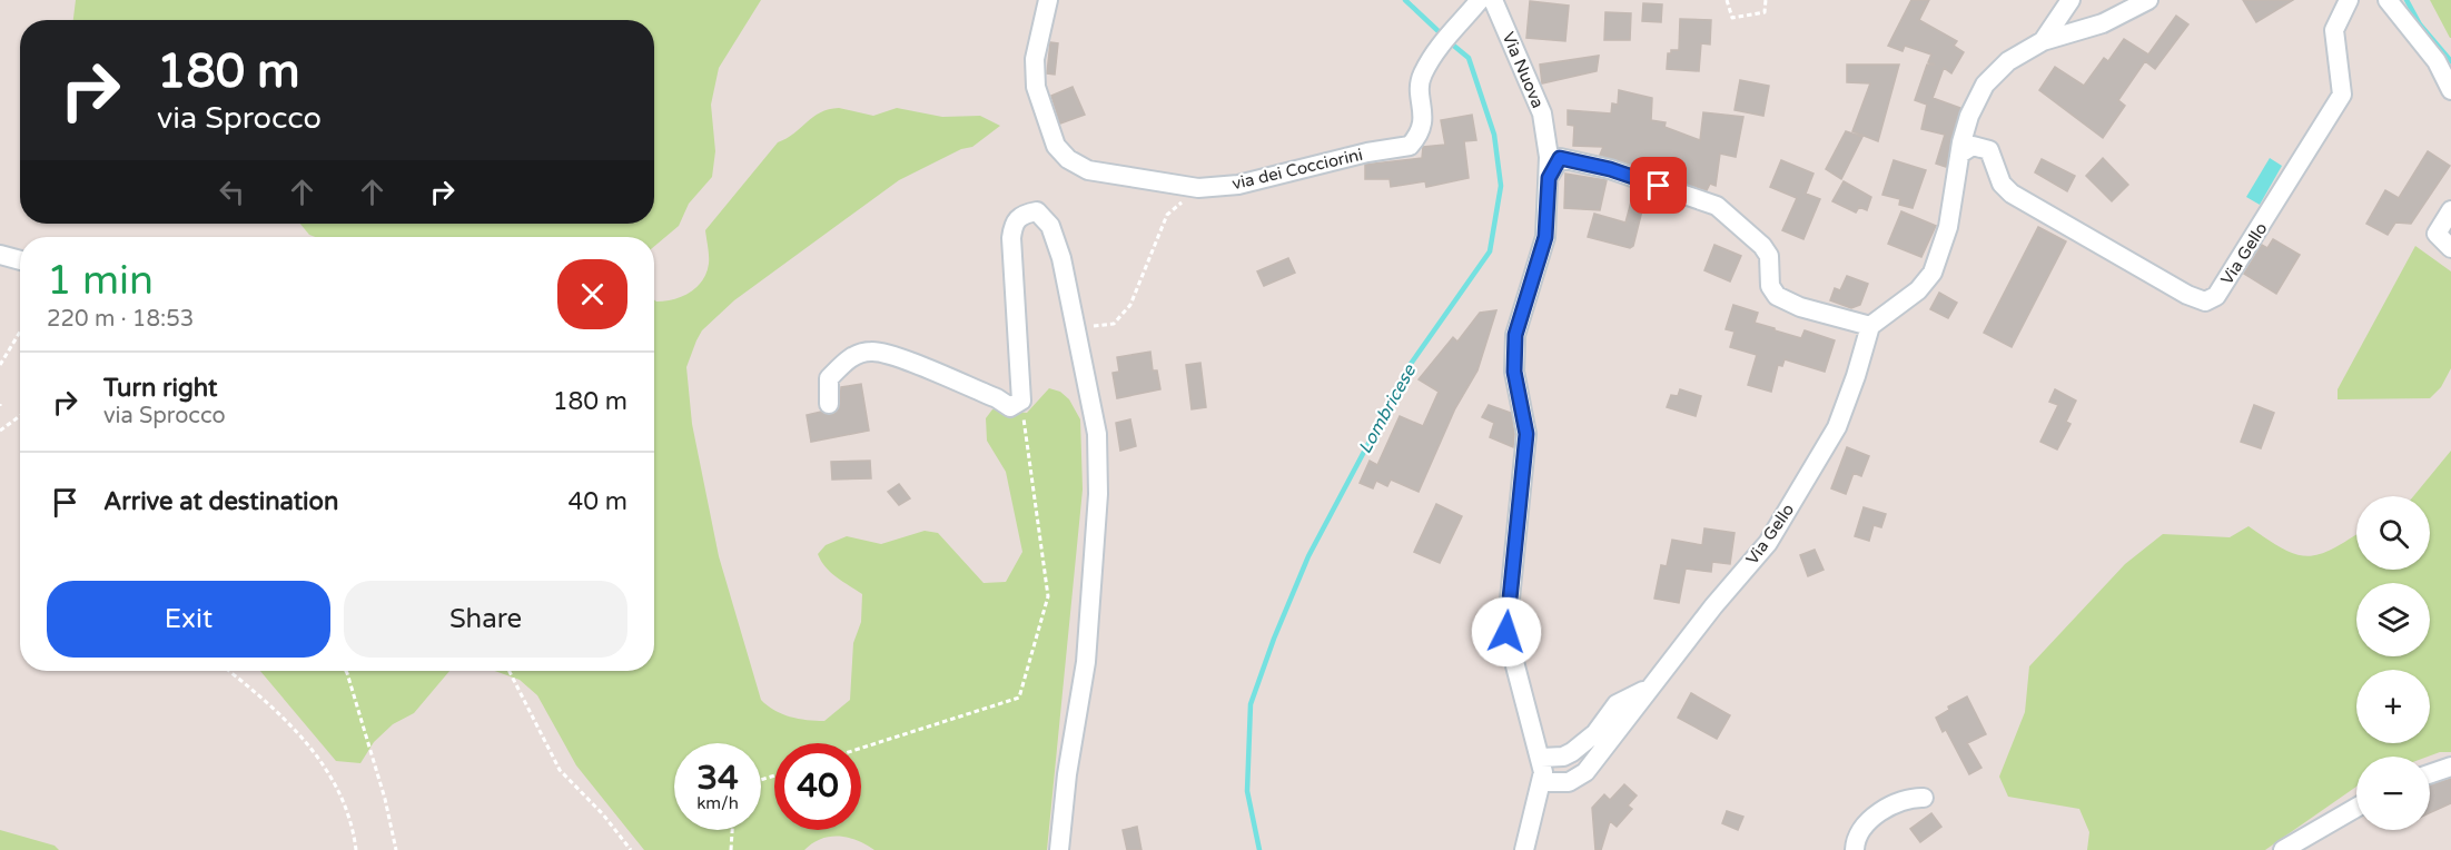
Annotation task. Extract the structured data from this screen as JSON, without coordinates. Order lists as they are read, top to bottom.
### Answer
{
  "streets": {
    "street": ["Via Nuova", "via dei Cocciorini", "Via Gello"]
  },
  "crossings": [
    ["Via Nuova", "Via Gello"]
  ],
  "water": ["Lombricese"],
  "page": {
    "turn": ["180 m", "via Sprocco"],
    "heading": ["1 min", "220 m · 18:53"],
    "list": [
      {
        "name": "Turn right",
        "note": "via Sprocco",
        "value": "180 m"
      },
      {
        "name": "Arrive at destination",
        "value": "40 m"
      }
    ],
    "map_buttons": ["+", "−"],
    "buttons": ["Exit", "Share"],
    "speed": "34 km/h",
    "limit": "40"
  }
}
